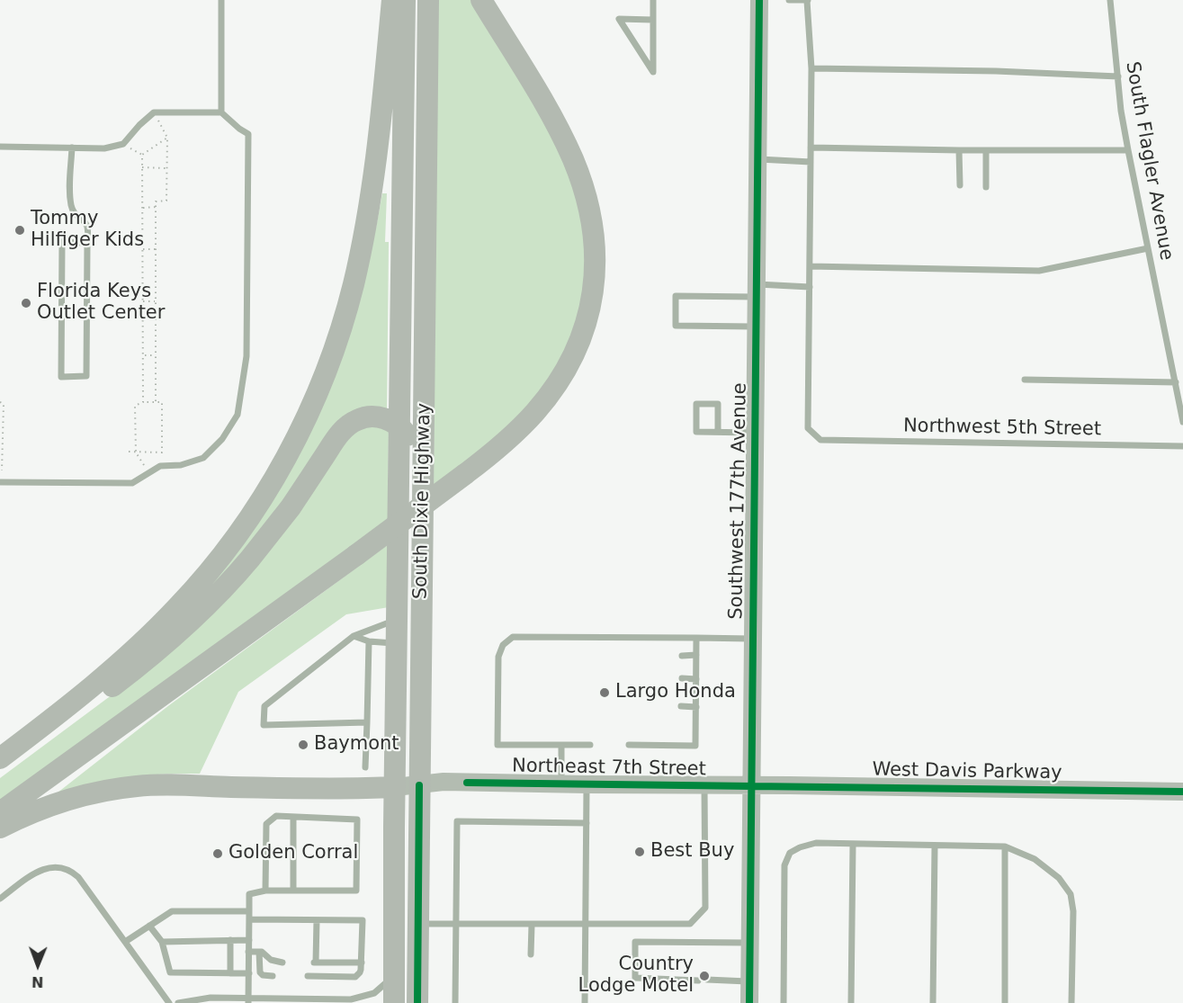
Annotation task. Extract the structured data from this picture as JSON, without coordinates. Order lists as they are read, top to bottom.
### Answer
{
  "streets": {
    "highway": ["South Dixie Highway"],
    "main road": ["Southwest 177th Avenue", "Northeast 7th Street", "West Davis Parkway"],
    "lane": ["South Flagler Avenue", "Northwest 5th Street"]
  },
  "crossings": [
    ["South Dixie Highway", "Northeast 7th Street"],
    ["Southwest 177th Avenue", "Northeast 7th Street"],
    ["Southwest 177th Avenue", "West Davis Parkway"],
    ["Northeast 7th Street", "West Davis Parkway"]
  ],
  "places": [
    "Tommy Hilfiger Kids",
    "Florida Keys Outlet Center",
    "Largo Honda",
    "Baymont",
    "Best Buy",
    "Golden Corral",
    "Country Lodge Motel"
  ],
  "north": "bottom"
}
